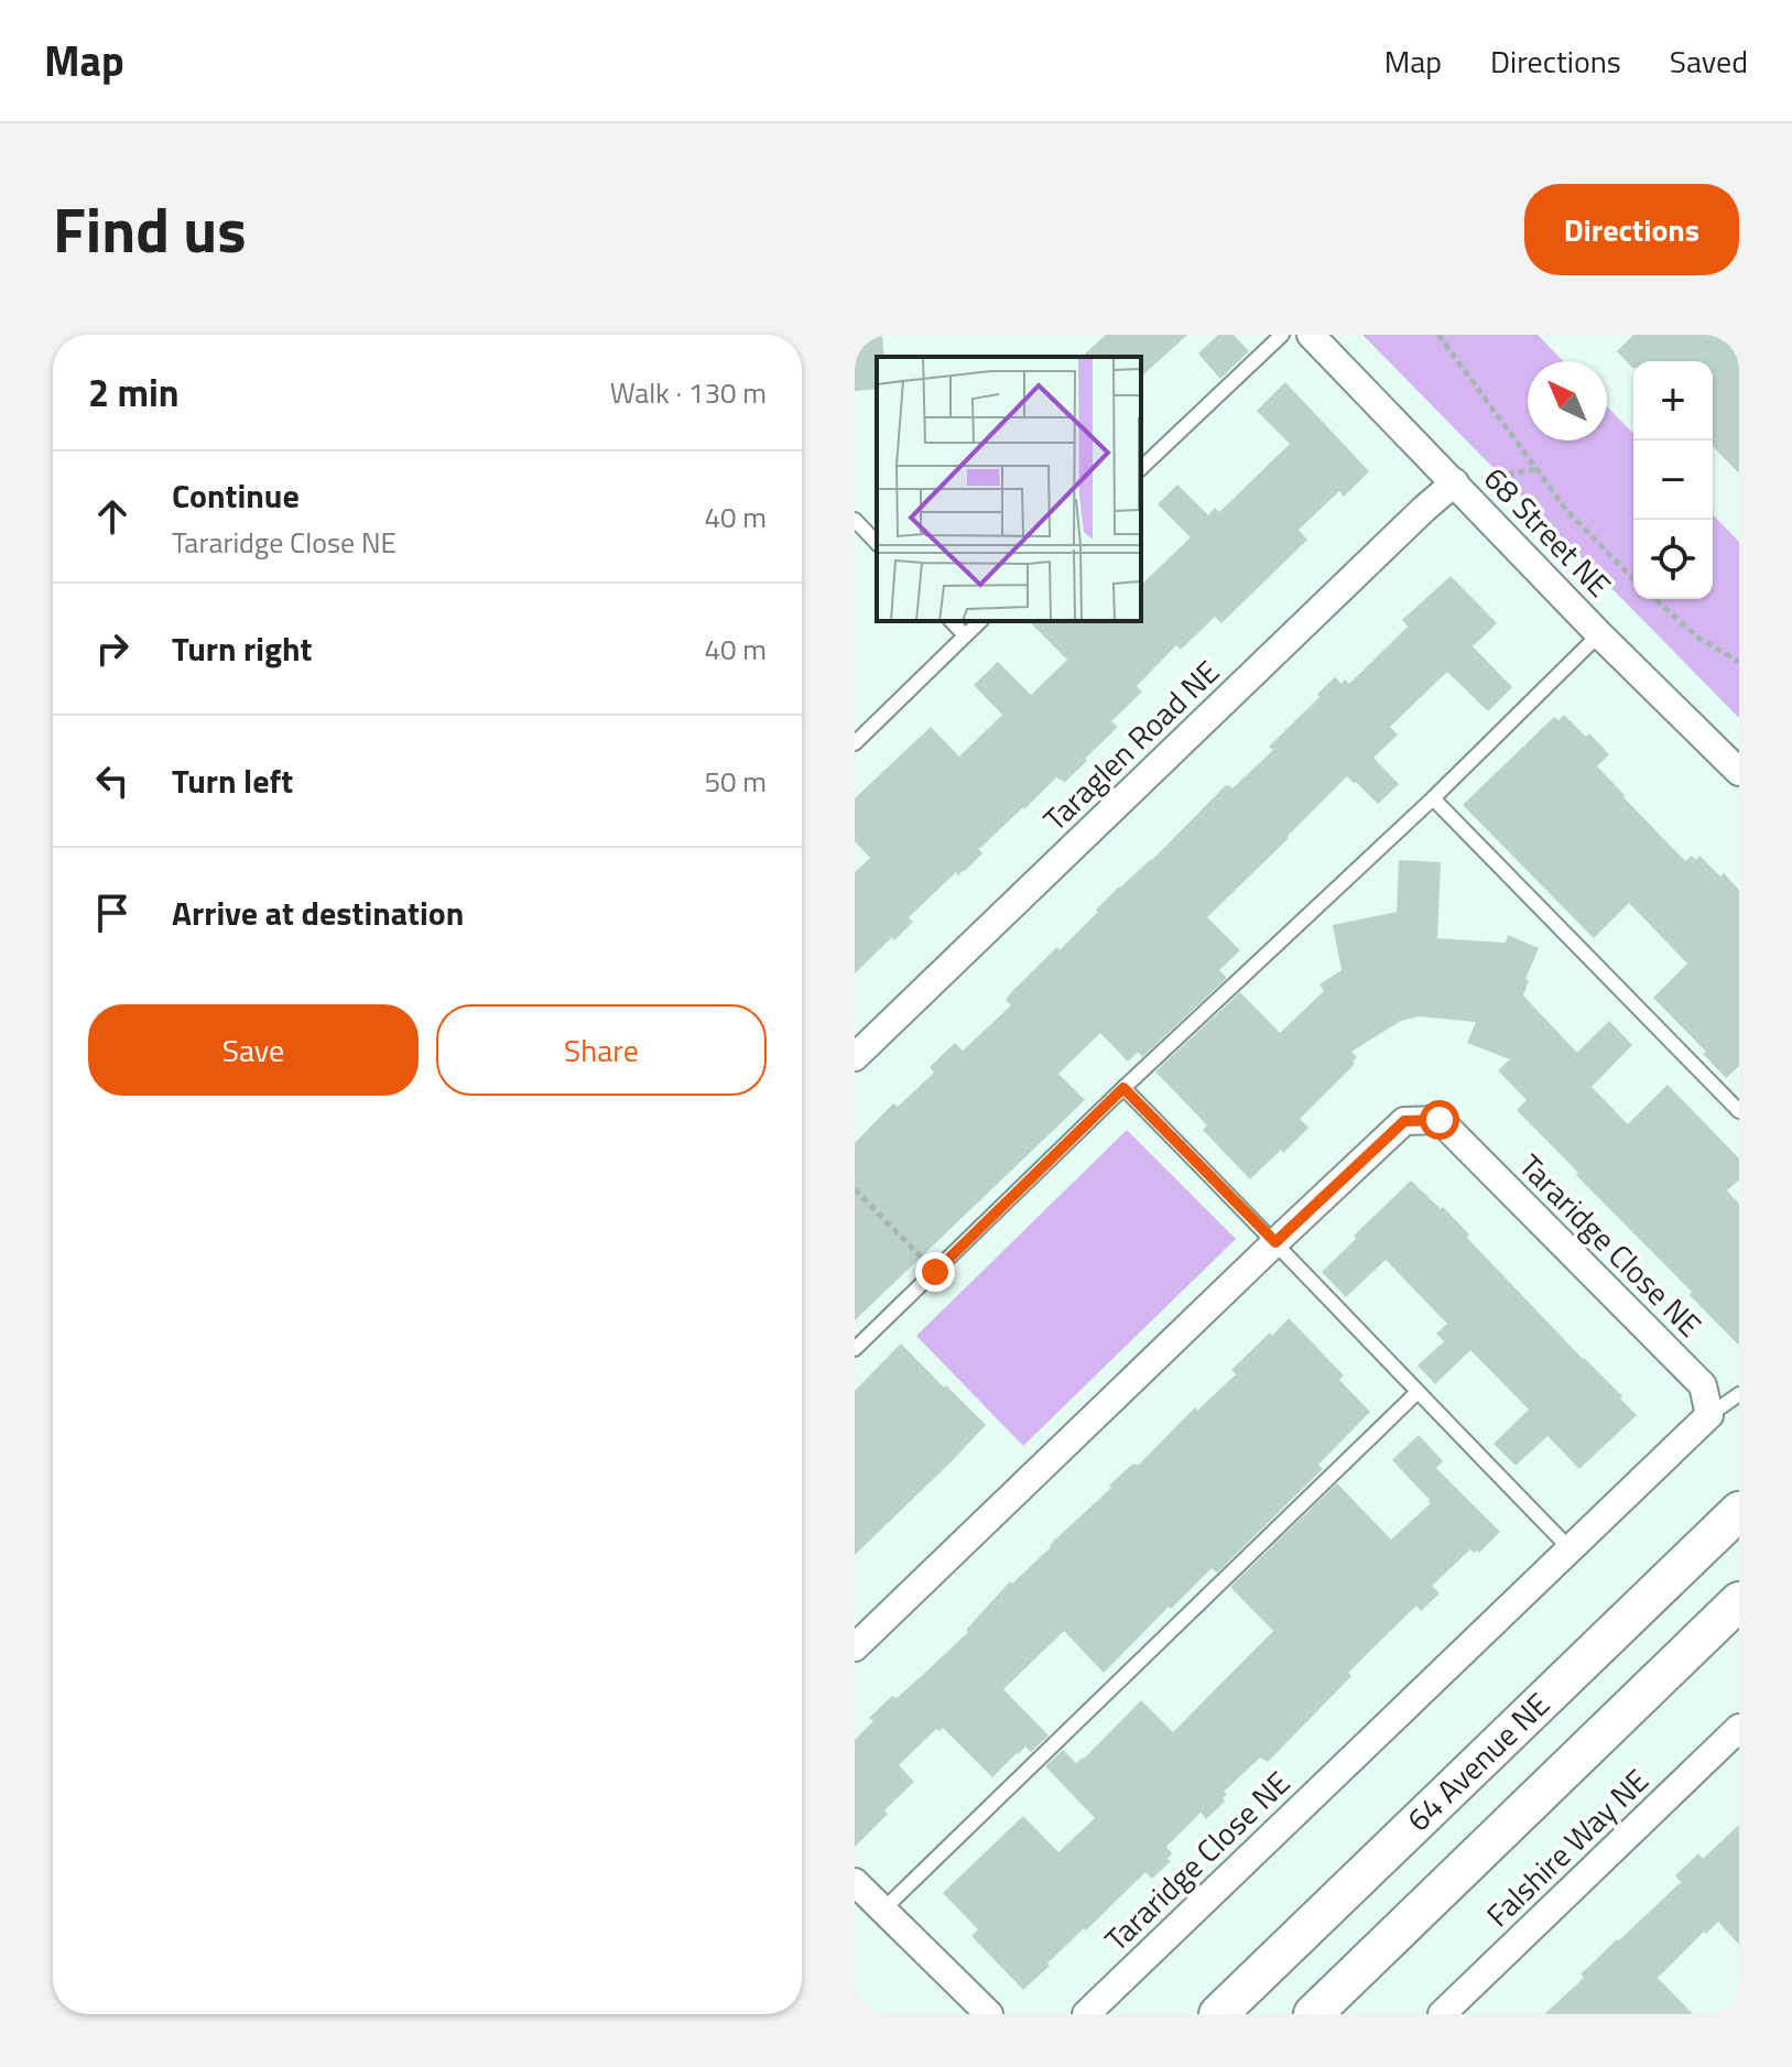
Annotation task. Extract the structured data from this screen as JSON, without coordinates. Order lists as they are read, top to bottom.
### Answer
{
  "streets": {
    "main road": ["64 Avenue NE"],
    "street": [
      "68 Street NE",
      "Taraglen Road NE",
      "Tararidge Close NE",
      "Falshire Way NE"
    ]
  },
  "crossings": [
    ["68 Street NE", "Taraglen Road NE"]
  ],
  "north": "top left",
  "page": {
    "header": "Map",
    "nav": ["Map", "Directions", "Saved"],
    "title": "Find us",
    "buttons": [
      "Directions",
      ["Save", "Share"]
    ],
    "heading": ["2 min", "Walk · 130 m"],
    "map_buttons": ["+", "−"],
    "list": [
      ["Continue", "Tararidge Close NE", "40 m"],
      ["Turn right", "40 m"],
      ["Turn left", "50 m"],
      "Arrive at destination"
    ]
  }
}
